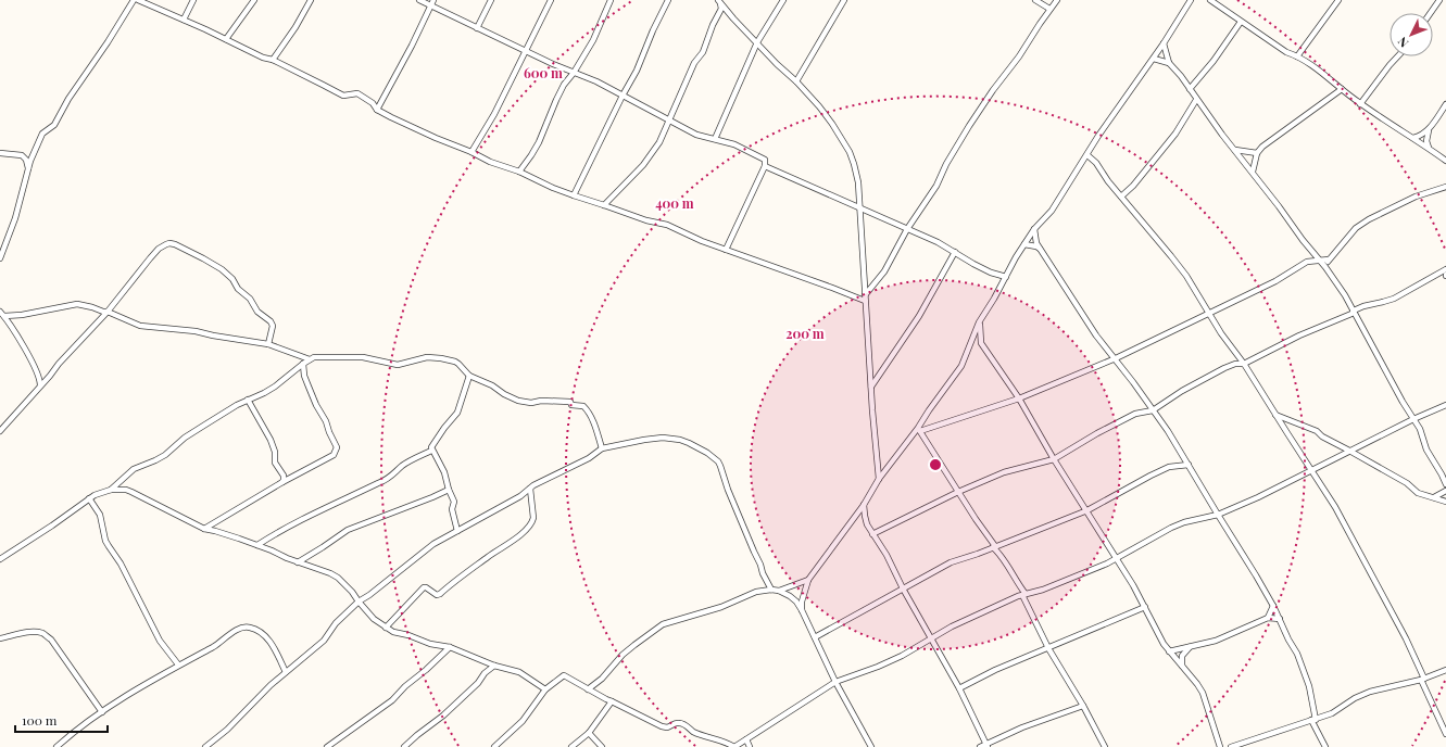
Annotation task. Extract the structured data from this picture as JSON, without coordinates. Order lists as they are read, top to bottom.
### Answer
{
  "scale_bar": "100 m",
  "north": "bottom left",
  "rings": ["600 m", "400 m", "200 m"]
}
